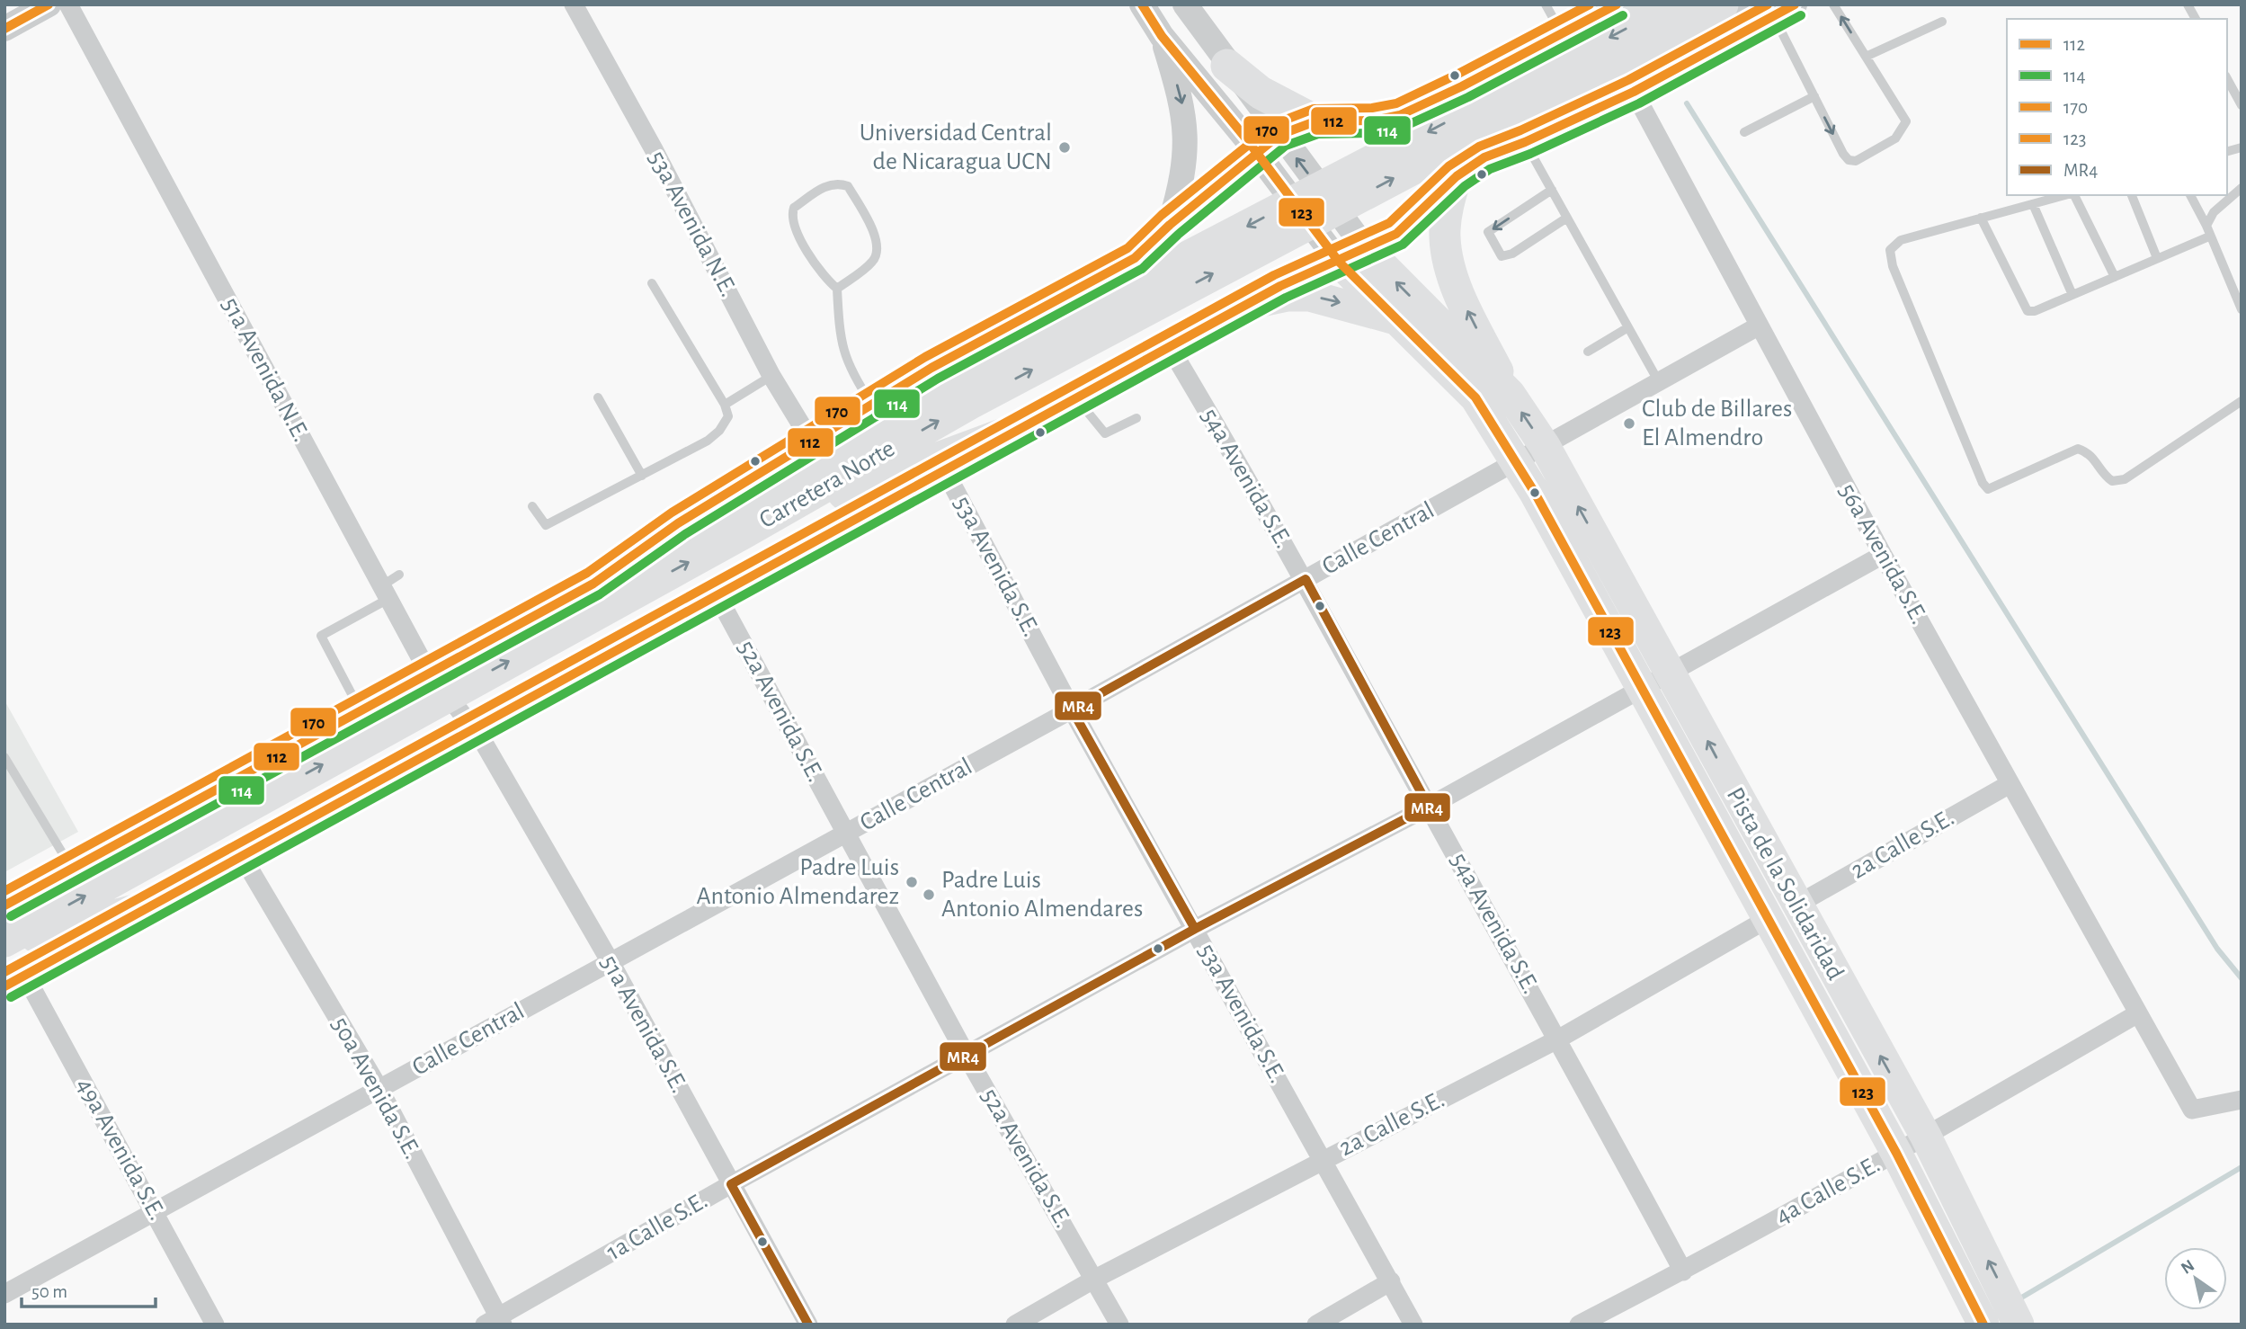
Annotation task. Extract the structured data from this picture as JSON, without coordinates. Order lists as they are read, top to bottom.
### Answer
{
  "streets": {
    "highway": ["Carretera Norte"],
    "main road": ["Pista de la Solidaridad"],
    "street": [
      "53a Avenida N.E.",
      "51a Avenida N.E.",
      "54a Avenida S.E.",
      "Calle Central",
      "56a Avenida S.E.",
      "53a Avenida S.E.",
      "52a Avenida S.E.",
      "2a Calle S.E.",
      "51a Avenida S.E.",
      "50a Avenida S.E.",
      "49a Avenida S.E.",
      "4a Calle S.E.",
      "1a Calle S.E."
    ]
  },
  "crossings": [
    ["51a Avenida N.E.", "Carretera Norte"],
    ["51a Avenida N.E.", "51a Avenida S.E."],
    ["54a Avenida S.E.", "Calle Central"],
    ["54a Avenida S.E.", "2a Calle S.E."],
    ["54a Avenida S.E.", "4a Calle S.E."],
    ["54a Avenida S.E.", "1a Calle S.E."],
    ["Calle Central", "56a Avenida S.E."],
    ["Calle Central", "53a Avenida S.E."],
    ["Calle Central", "52a Avenida S.E."],
    ["Calle Central", "Pista de la Solidaridad"],
    ["Calle Central", "51a Avenida S.E."],
    ["Calle Central", "50a Avenida S.E."],
    ["Calle Central", "49a Avenida S.E."],
    ["56a Avenida S.E.", "2a Calle S.E."],
    ["56a Avenida S.E.", "4a Calle S.E."],
    ["53a Avenida S.E.", "2a Calle S.E."],
    ["53a Avenida S.E.", "1a Calle S.E."],
    ["52a Avenida S.E.", "2a Calle S.E."],
    ["52a Avenida S.E.", "1a Calle S.E."],
    ["2a Calle S.E.", "Pista de la Solidaridad"],
    ["Pista de la Solidaridad", "4a Calle S.E."],
    ["51a Avenida S.E.", "1a Calle S.E."],
    ["50a Avenida S.E.", "1a Calle S.E."]
  ],
  "places": [
    "Universidad Central de Nicaragua UCN",
    "Club de Billares El Almendro",
    "Padre Luis Antonio Almendarez",
    "Padre Luis Antonio Almendares"
  ],
  "lines": [
    "transit line 112",
    "transit line 170",
    "transit line 123",
    "transit line 114",
    "transit line MR4"
  ],
  "legend": [
    "112",
    "114",
    "170",
    "123",
    "MR4"
  ],
  "scale_bar": "50 m",
  "north": "top left"
}
